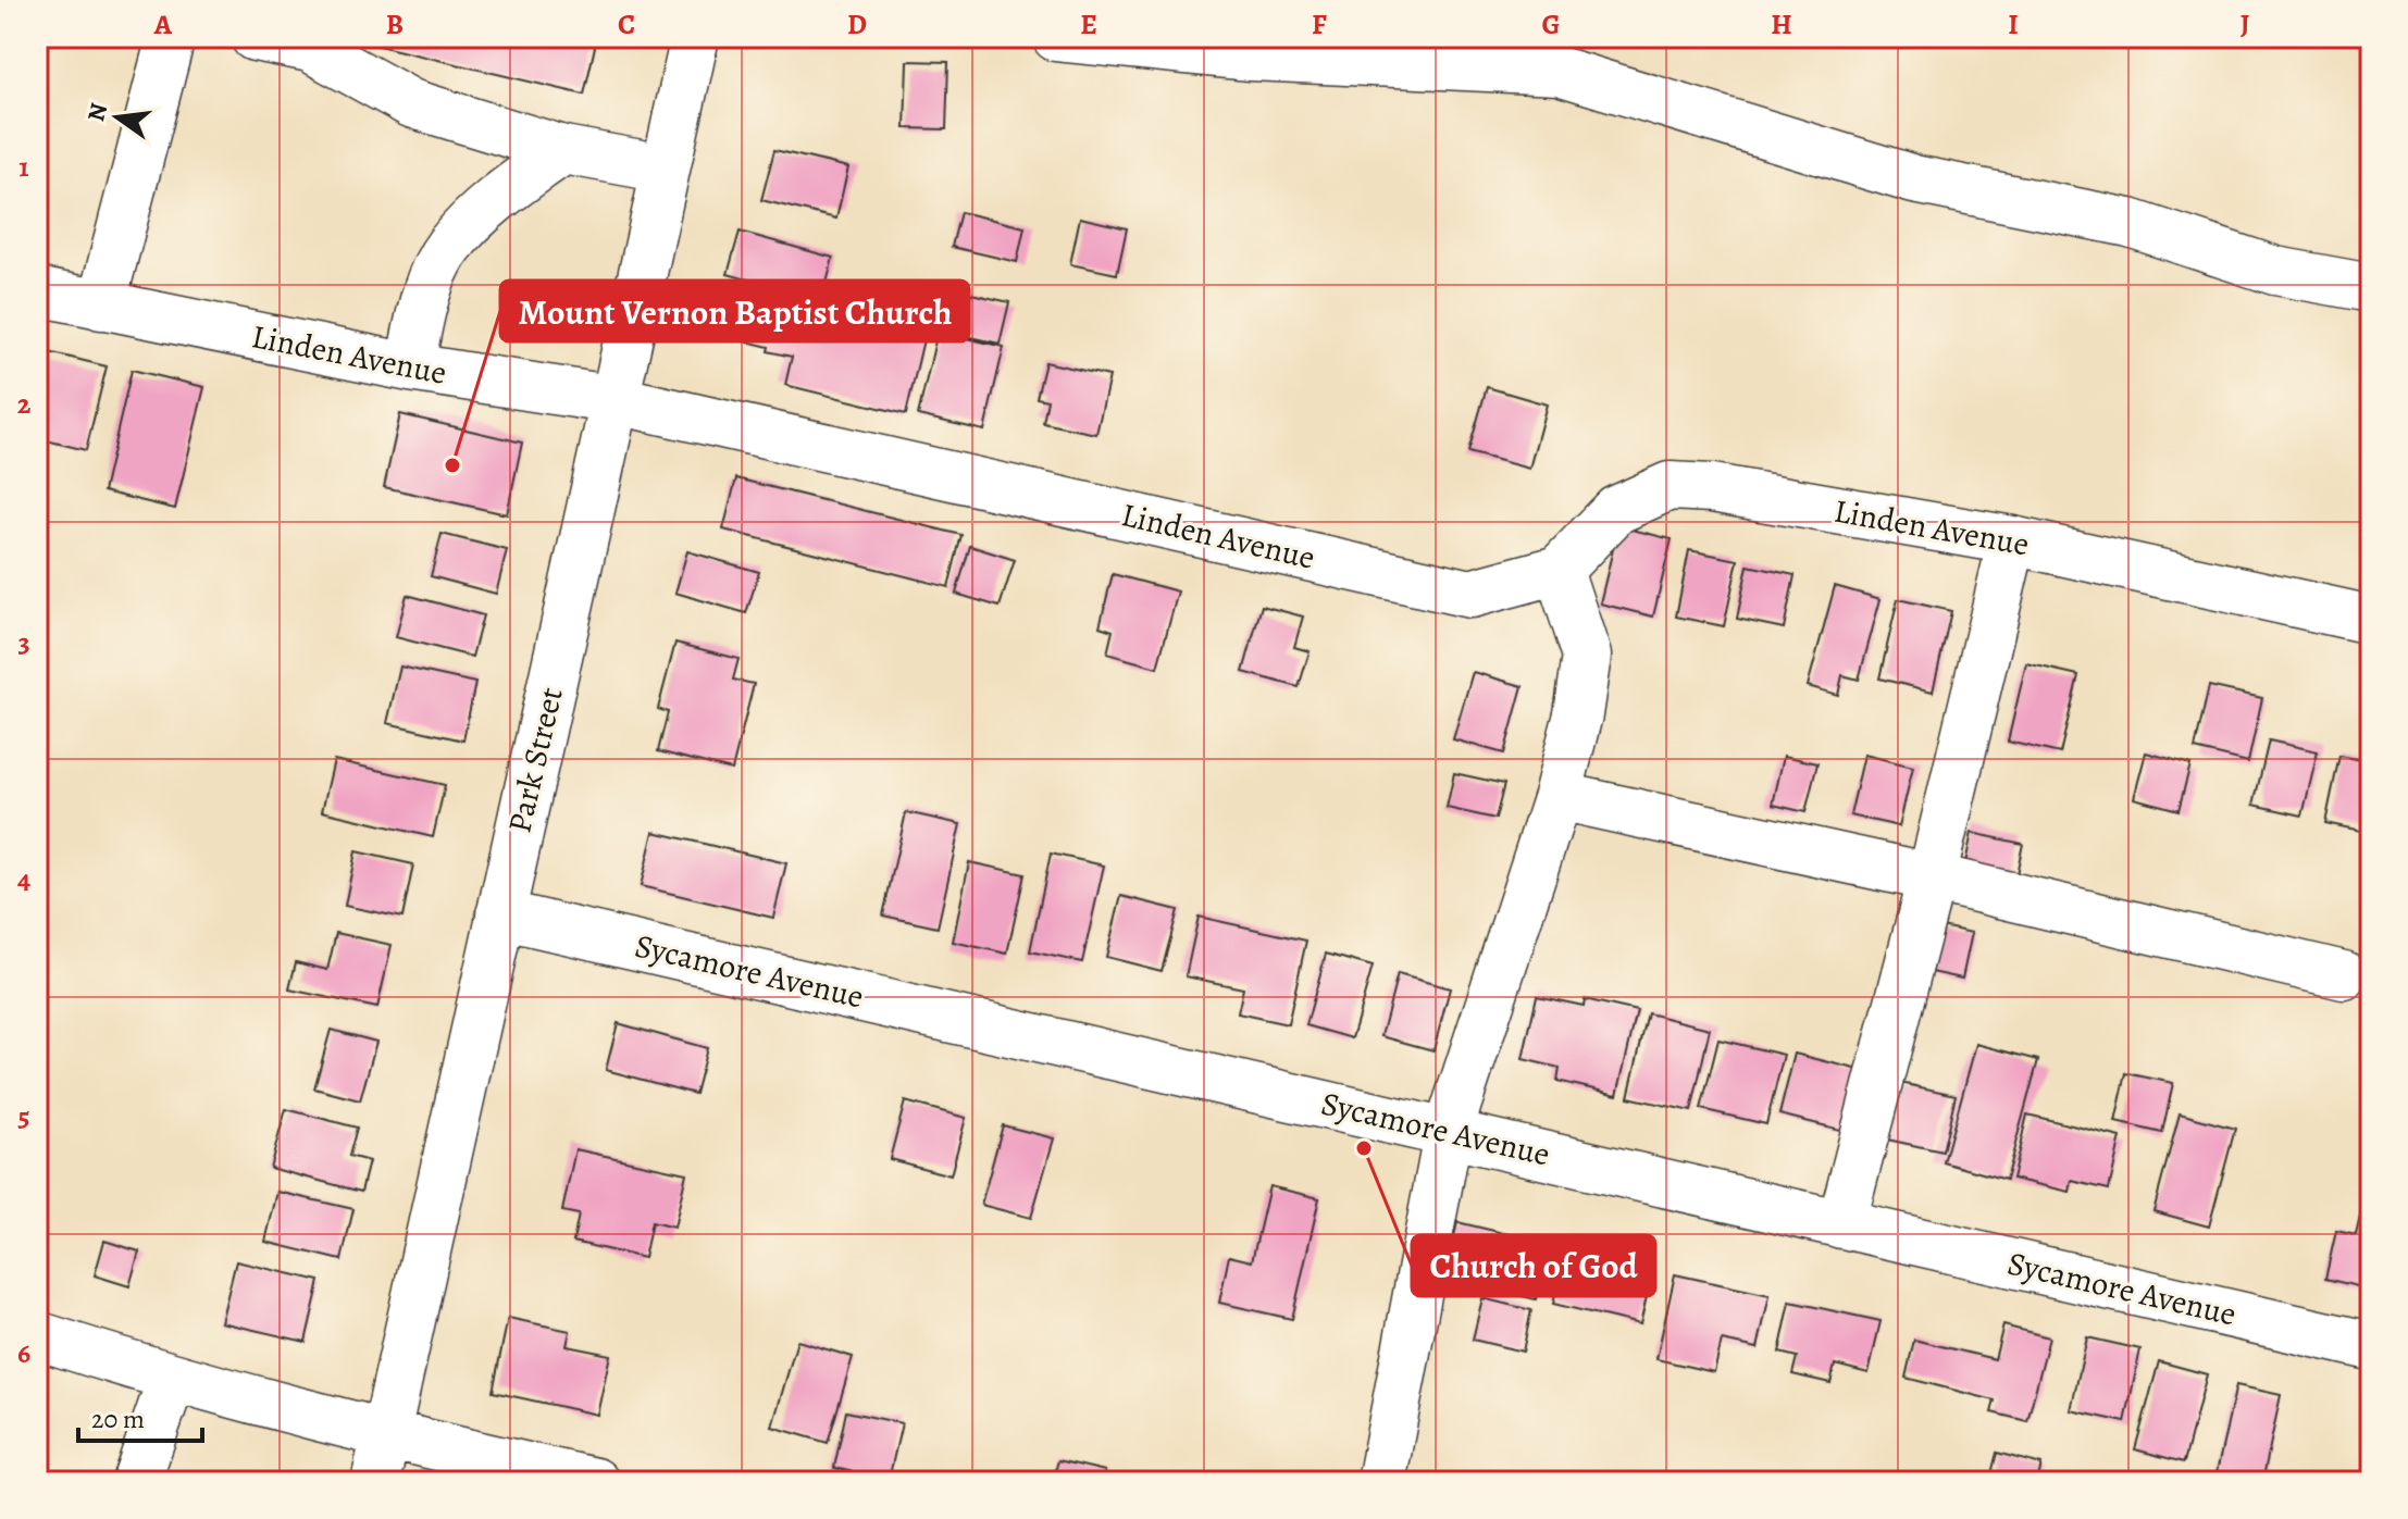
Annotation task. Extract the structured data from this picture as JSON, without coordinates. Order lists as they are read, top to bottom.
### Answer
{
  "streets": {
    "street": ["Linden Avenue", "Park Street", "Sycamore Avenue"]
  },
  "crossings": [
    ["Linden Avenue", "Park Street"],
    ["Park Street", "Sycamore Avenue"]
  ],
  "places": ["Mount Vernon Baptist Church", "Church of God"],
  "scale_bar": "20 m",
  "north": "left",
  "grid": {
    "columns": [
      "A",
      "B",
      "C",
      "D",
      "E",
      "F",
      "G",
      "H",
      "I",
      "J"
    ],
    "rows": [
      "1",
      "2",
      "3",
      "4",
      "5",
      "6"
    ]
  }
}
